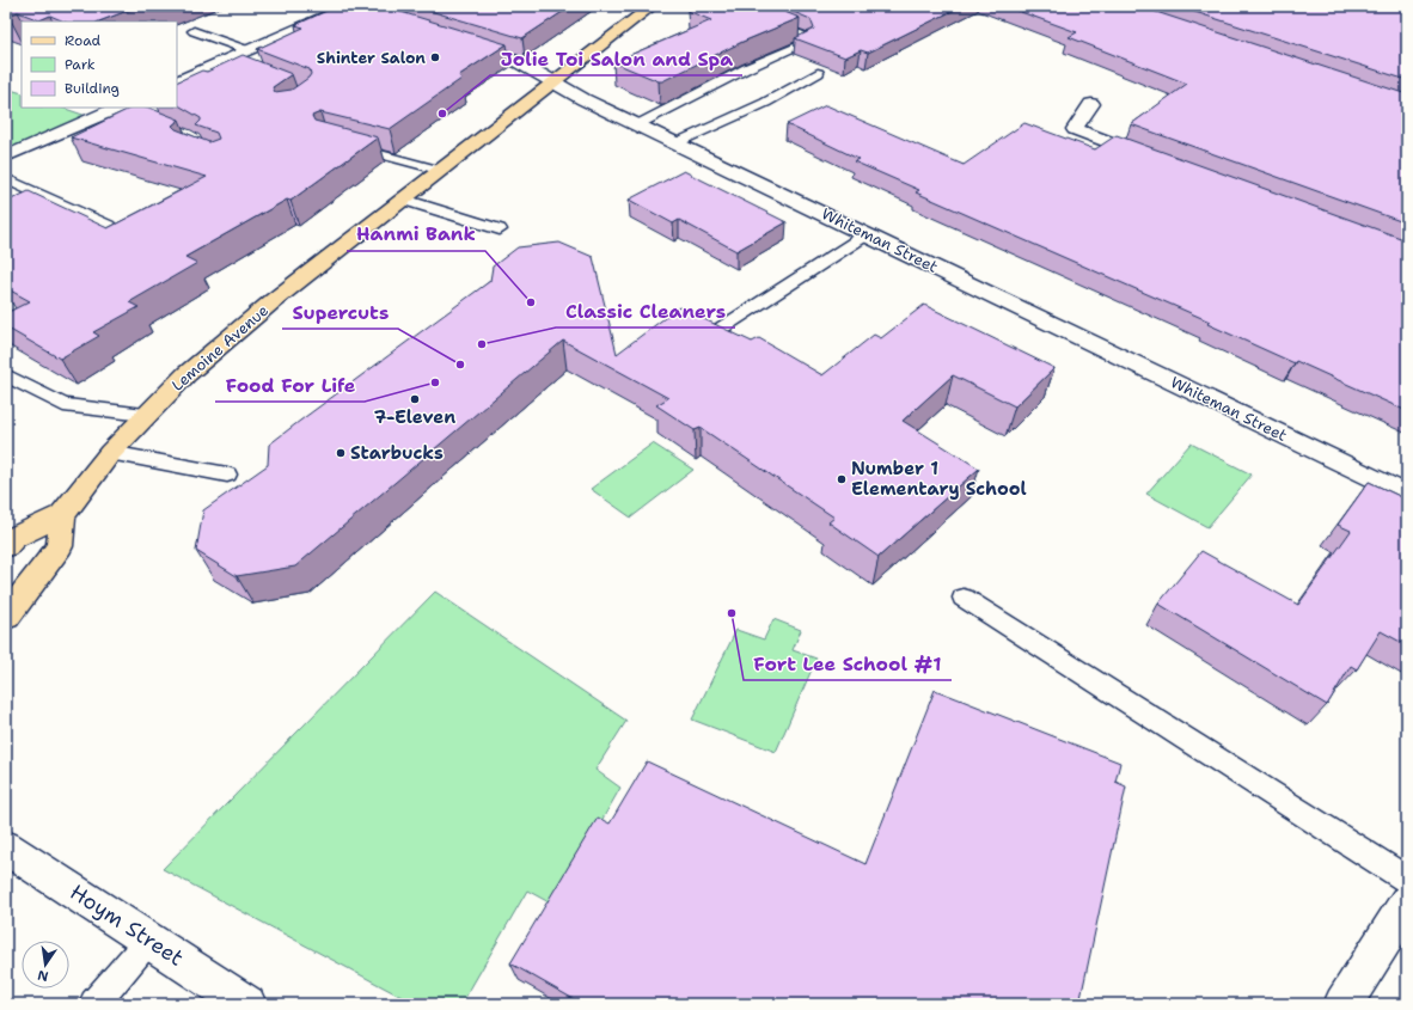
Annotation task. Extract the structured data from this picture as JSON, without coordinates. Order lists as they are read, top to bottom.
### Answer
{
  "streets": {
    "main road": ["Lemoine Avenue"],
    "street": ["Whiteman Street", "Hoym Street"]
  },
  "crossings": [
    ["Whiteman Street", "Lemoine Avenue"]
  ],
  "places": [
    "Shinter Salon",
    "Jolie Toi Salon and Spa",
    "Hanmi Bank",
    "Classic Cleaners",
    "Supercuts",
    "Food For Life",
    "7-Eleven",
    "Starbucks",
    "Number 1 Elementary School",
    "Fort Lee School #1"
  ],
  "legend": ["Road", "Park", "Building"],
  "north": "bottom"
}
